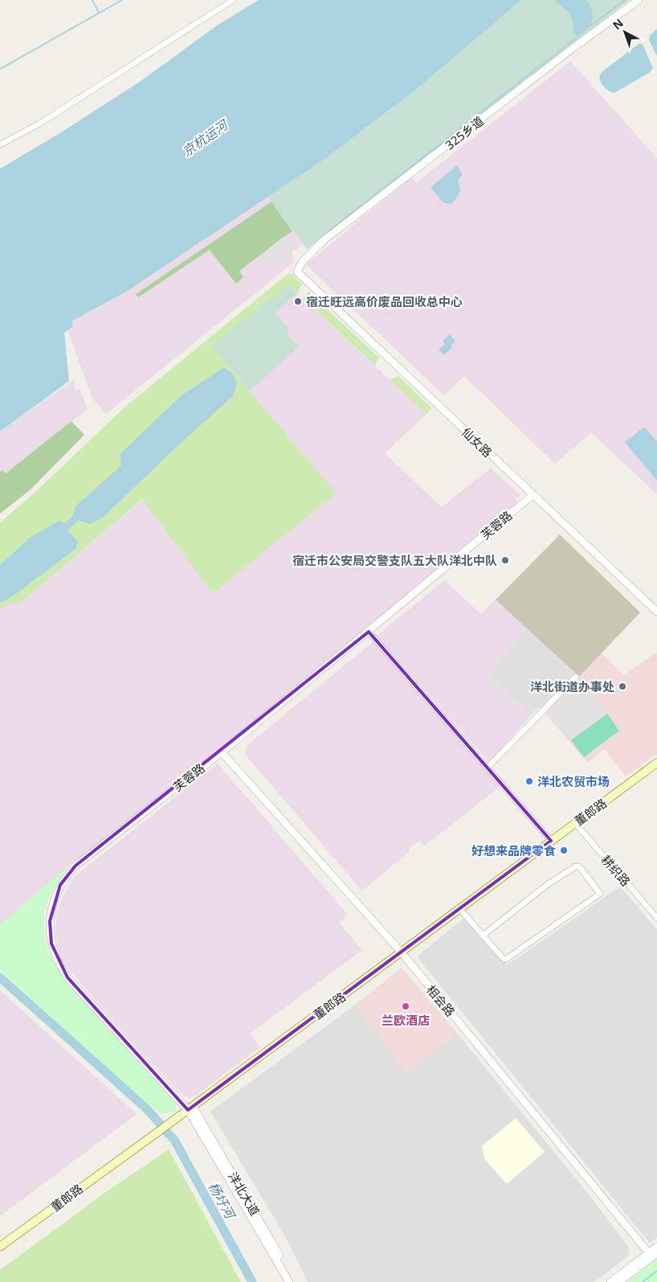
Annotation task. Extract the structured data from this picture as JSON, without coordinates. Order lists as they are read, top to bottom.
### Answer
{
  "streets": {
    "main road": ["董郎路"],
    "street": [
      "325乡道",
      "仙女路",
      "芙蓉路",
      "耕织路",
      "相会路",
      "洋北大道"
    ]
  },
  "crossings": [
    ["325乡道", "仙女路"],
    ["仙女路", "芙蓉路"],
    ["芙蓉路", "董郎路"],
    ["芙蓉路", "相会路"],
    ["芙蓉路", "洋北大道"],
    ["董郎路", "耕织路"],
    ["董郎路", "相会路"],
    ["董郎路", "洋北大道"]
  ],
  "water": ["京杭运河", "杨圩河"],
  "places": [
    "宿迁旺远高价废品回收总中心",
    "宿迁市公安局交警支队五大队洋北中队",
    "洋北街道办事处",
    "洋北农贸市场",
    "好想来品牌零食",
    "兰欧酒店"
  ],
  "north": "top left"
}
